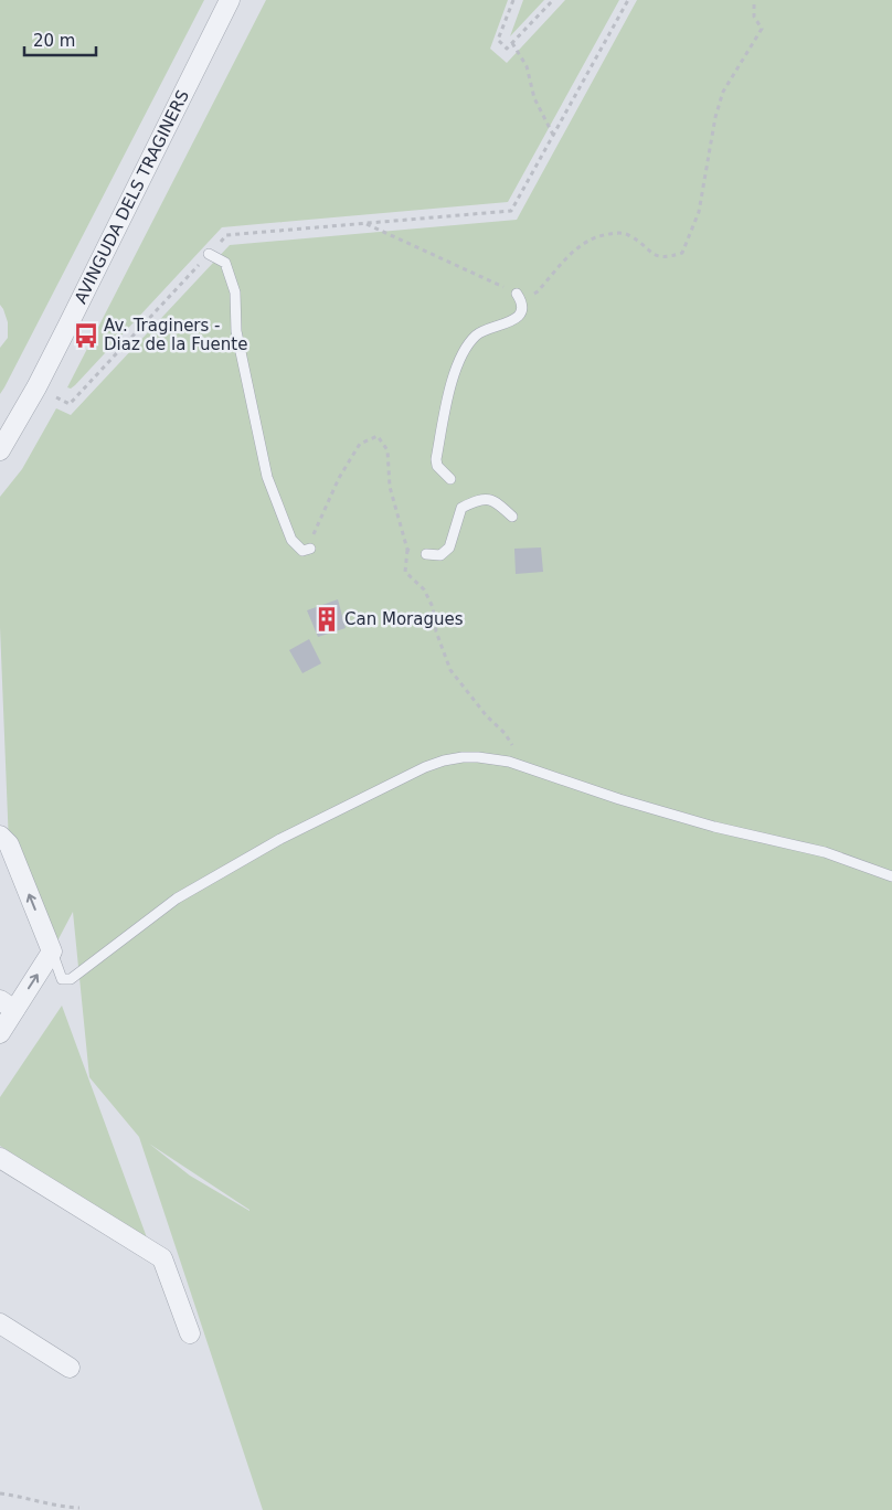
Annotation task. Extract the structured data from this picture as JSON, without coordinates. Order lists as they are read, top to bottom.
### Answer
{
  "streets": {
    "street": ["AVINGUDA DELS TRAGINERS"]
  },
  "places": {
    "bus stop": ["Av. Traginers - Diaz de la Fuente"],
    "building": ["Can Moragues"]
  },
  "scale_bar": "20 m"
}
